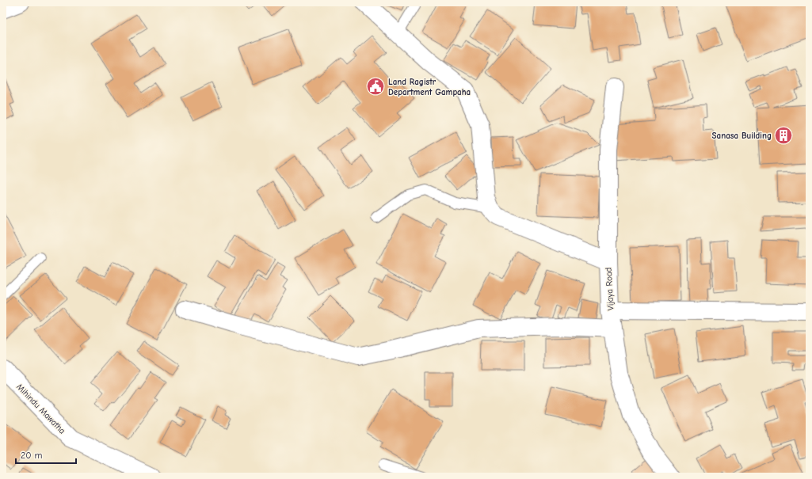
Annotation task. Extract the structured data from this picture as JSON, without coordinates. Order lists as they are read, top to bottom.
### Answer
{
  "streets": {
    "street": ["Vijaya Road", "Mihindu Mawatha"]
  },
  "places": {
    "public building": ["Land Ragistr Department Gampaha"],
    "building": ["Sanasa Building"]
  },
  "scale_bar": "20 m"
}
